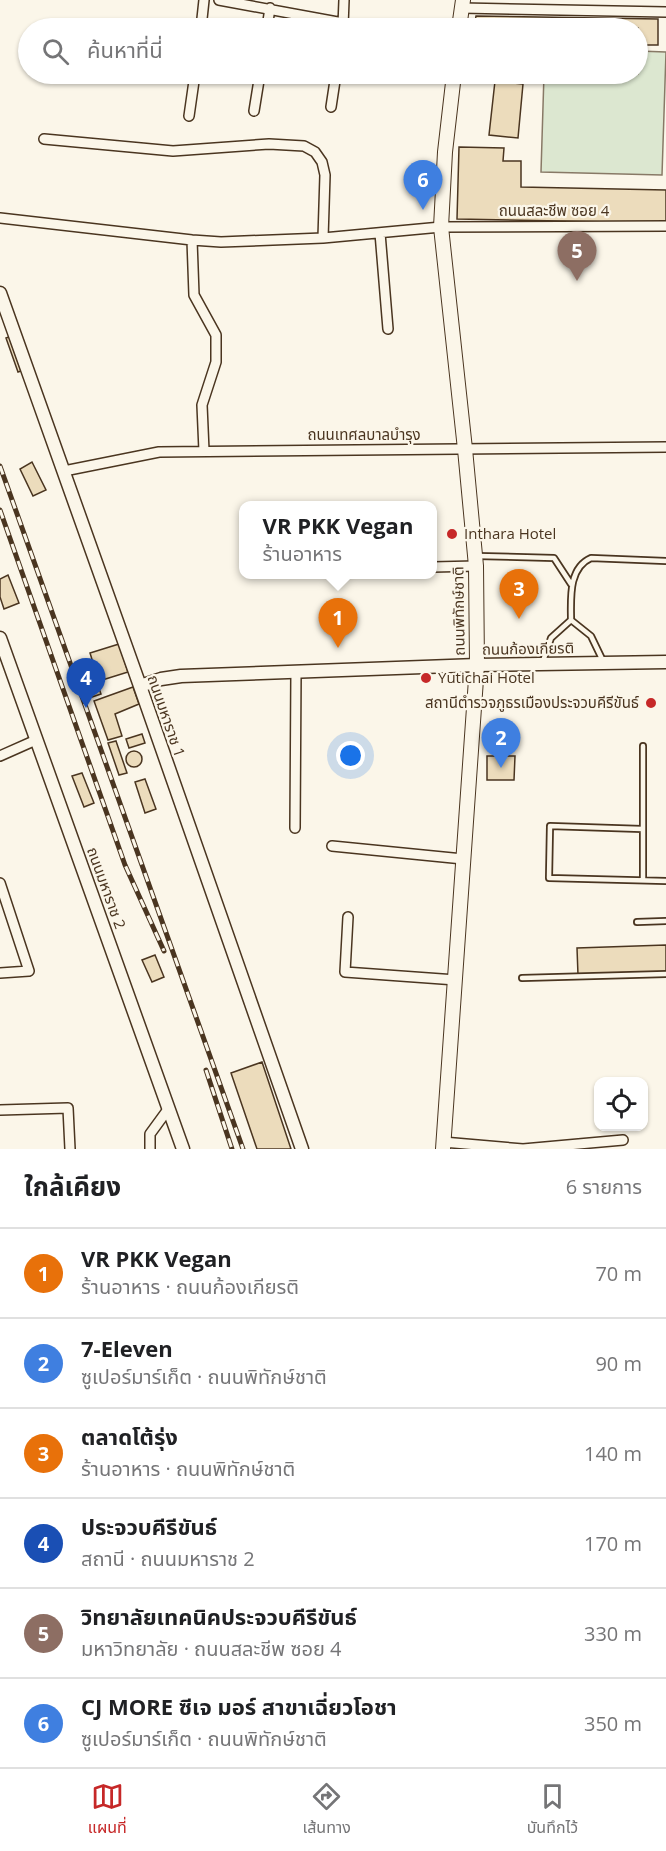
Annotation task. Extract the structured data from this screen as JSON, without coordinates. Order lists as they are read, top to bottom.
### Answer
{
  "streets": {
    "main road": ["ถนนพิทักษ์ชาติ"],
    "street": [
      "ถนนสละชีพ ซอย 4",
      "ถนนเทศลบาลบำรุง",
      "ถนนก้องเกียรติ",
      "ถนนมหาราช 1",
      "ถนนมหาราช 2"
    ]
  },
  "crossings": [
    ["ถนนสละชีพ ซอย 4", "ถนนพิทักษ์ชาติ"],
    ["ถนนเทศลบาลบำรุง", "ถนนพิทักษ์ชาติ"],
    ["ถนนเทศลบาลบำรุง", "ถนนมหาราช 1"],
    ["ถนนพิทักษ์ชาติ", "ถนนก้องเกียรติ"],
    ["ถนนก้องเกียรติ", "ถนนมหาราช 1"]
  ],
  "places": ["Inthara Hotel", "Yutichai Hotel", "สถานีตำรวจภูธรเมืองประจวบคีรีขันธ์"],
  "page": {
    "search": "ค้นหาที่นี่",
    "pins": [
      "6",
      "5",
      "3",
      "1",
      "4",
      "2"
    ],
    "popup": ["VR PKK Vegan", "ร้านอาหาร"],
    "heading": ["ใกล้เคียง", "6 รายการ"],
    "list": [
      {
        "mark": "1",
        "name": "VR PKK Vegan",
        "note": "ร้านอาหาร · ถนนก้องเกียรติ",
        "value": "70 m"
      },
      {
        "mark": "2",
        "name": "7-Eleven",
        "note": "ซูเปอร์มาร์เก็ต · ถนนพิทักษ์ชาติ",
        "value": "90 m"
      },
      {
        "mark": "3",
        "name": "ตลาดโต้รุ่ง",
        "note": "ร้านอาหาร · ถนนพิทักษ์ชาติ",
        "value": "140 m"
      },
      {
        "mark": "4",
        "name": "ประจวบคีรีขันธ์",
        "note": "สถานี · ถนนมหาราช 2",
        "value": "170 m"
      },
      {
        "mark": "5",
        "name": "วิทยาลัยเทคนิคประจวบคีรีขันธ์",
        "note": "มหาวิทยาลัย · ถนนสละชีพ ซอย 4",
        "value": "330 m"
      },
      {
        "mark": "6",
        "name": "CJ MORE ซีเจ มอร์ สาขาเฉี่ยวโอชา",
        "note": "ซูเปอร์มาร์เก็ต · ถนนพิทักษ์ชาติ",
        "value": "350 m"
      }
    ],
    "nav": ["แผนที่", "เส้นทาง", "บันทึกไว้"]
  }
}
